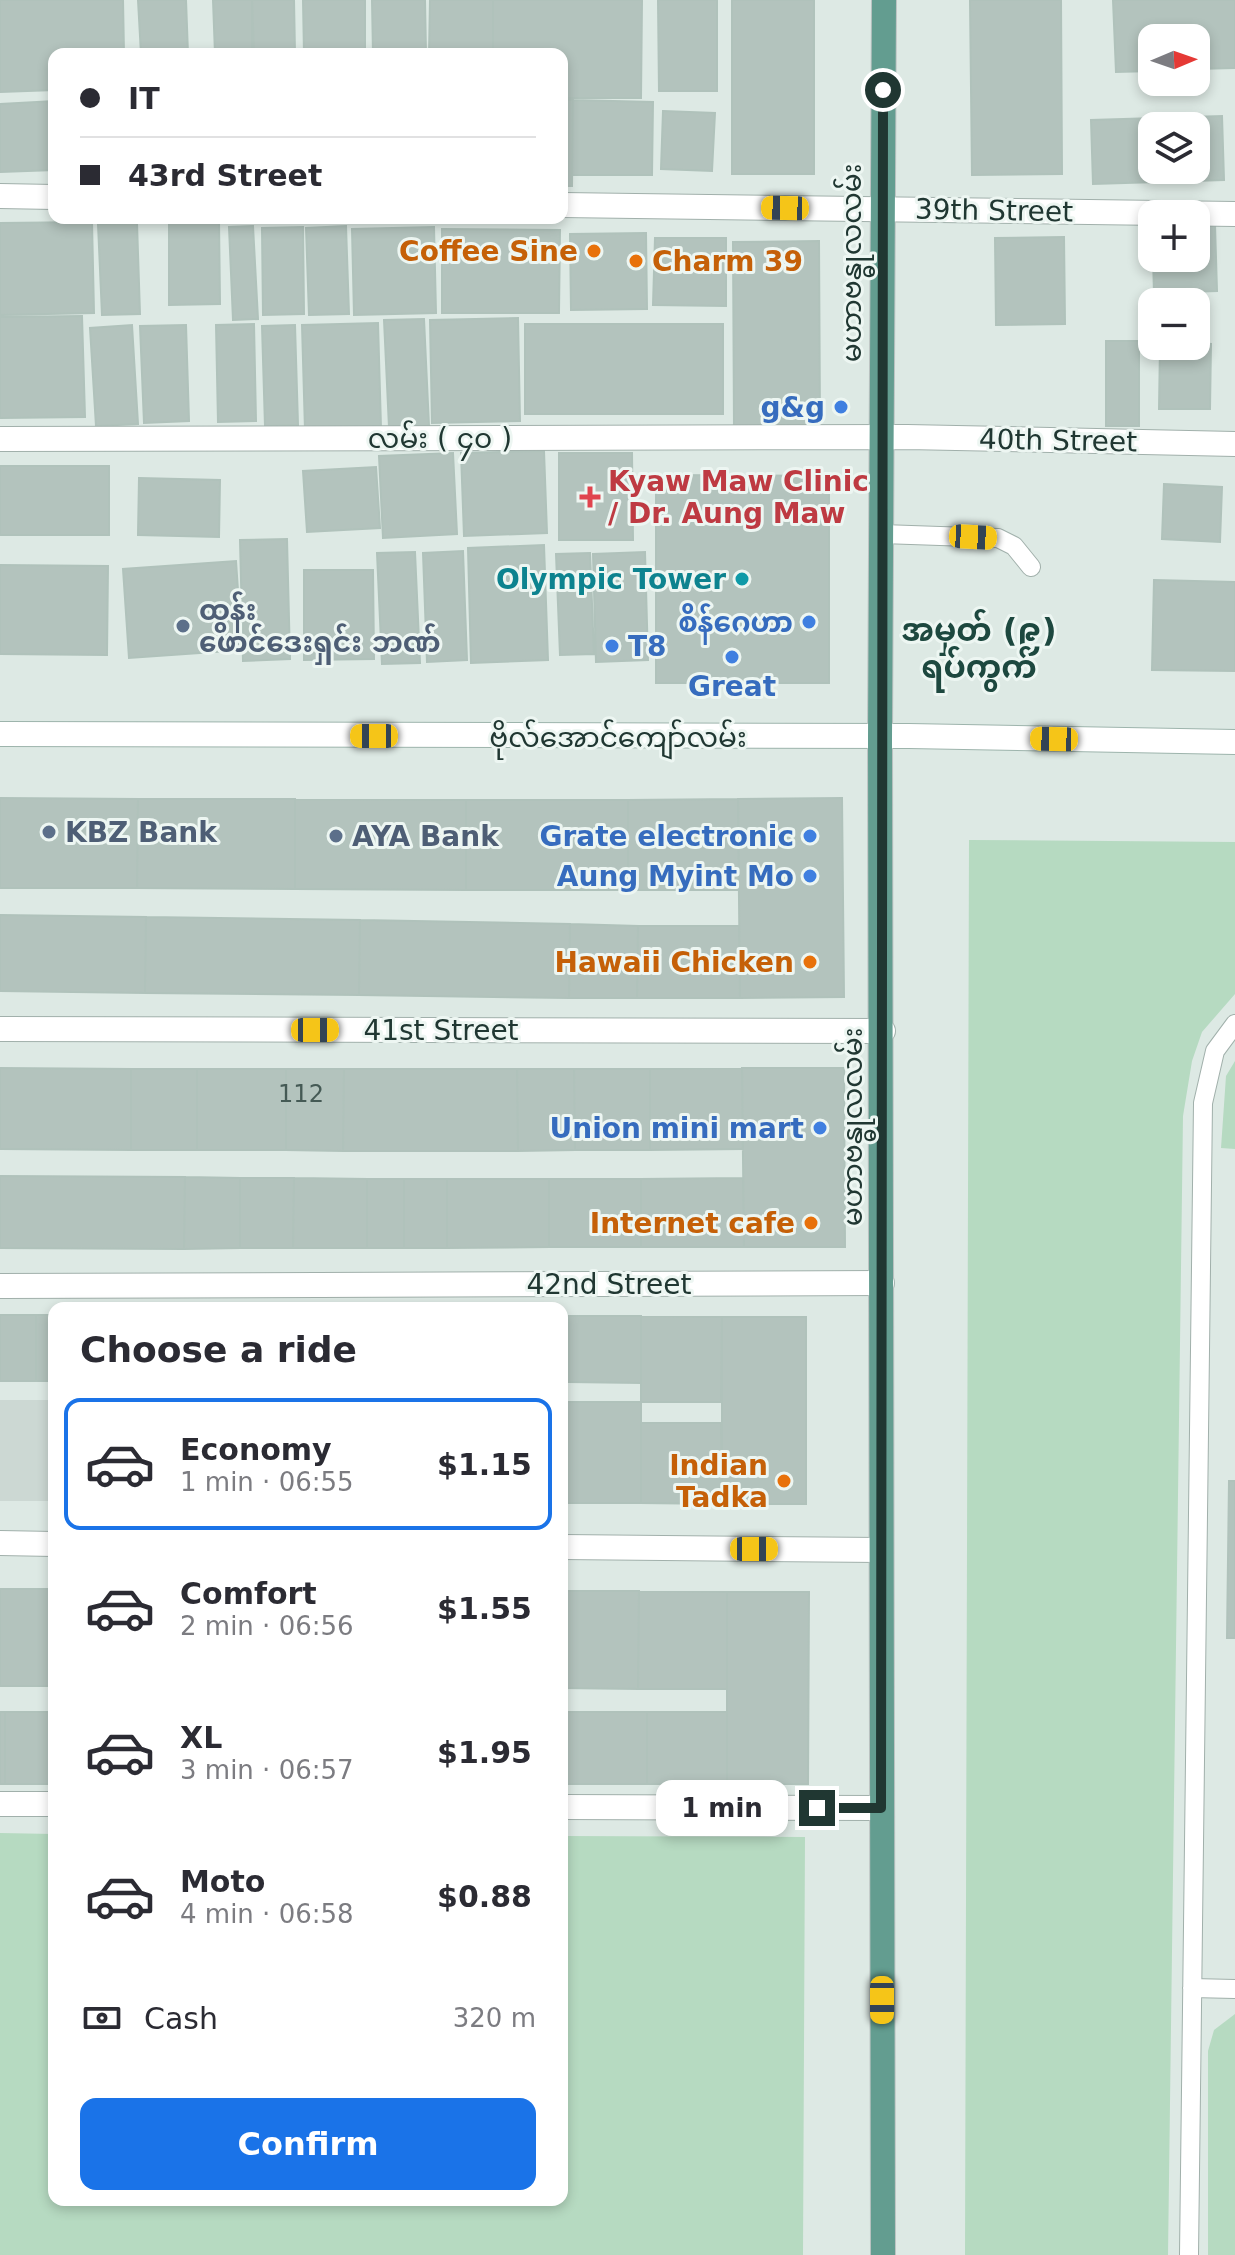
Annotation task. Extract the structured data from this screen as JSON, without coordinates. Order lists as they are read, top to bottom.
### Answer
{
  "streets": {
    "main road": ["မဟာဗန္ဓုလလမ်း"],
    "street": [
      "39th Street",
      "လမ်း ( ၄၀ )",
      "40th Street",
      "ဗိုလ်အောင်ကျော်လမ်း",
      "41st Street",
      "42nd Street"
    ]
  },
  "crossings": [
    ["39th Street", "မဟာဗန္ဓုလလမ်း"],
    ["မဟာဗန္ဓုလလမ်း", "လမ်း ( ၄၀ )"],
    ["မဟာဗန္ဓုလလမ်း", "40th Street"],
    ["မဟာဗန္ဓုလလမ်း", "ဗိုလ်အောင်ကျော်လမ်း"],
    ["မဟာဗန္ဓုလလမ်း", "41st Street"],
    ["မဟာဗန္ဓုလလမ်း", "42nd Street"],
    ["လမ်း ( ၄၀ )", "40th Street"]
  ],
  "districts": ["အမှတ် (၉) ရပ်ကွက်"],
  "places": {
    "other": [
      "Coffee Sine",
      "Charm 39",
      "g&g",
      "Olympic Tower",
      "စိန်ဂေဟာ",
      "ထွန်း ဖောင်ဒေးရှင်း ဘဏ်",
      "T8",
      "Great",
      "KBZ Bank",
      "AYA Bank",
      "Grate electronic",
      "Aung Myint Mo",
      "Hawaii Chicken",
      "Union mini mart",
      "Internet cafe",
      "Indian Tadka"
    ],
    "health": ["Kyaw Maw Clinic / Dr. Aung Maw"]
  },
  "house_numbers": ["112"],
  "north": "right",
  "page": {
    "map_buttons": ["+", "−"],
    "banner": ["IT", "43rd Street"],
    "heading": "Choose a ride",
    "list": [
      {
        "name": "Economy",
        "note": "1 min · 06:55",
        "value": "$1.15"
      },
      {
        "name": "Comfort",
        "note": "2 min · 06:56",
        "value": "$1.55"
      },
      {
        "name": "XL",
        "note": "3 min · 06:57",
        "value": "$1.95"
      },
      {
        "name": "Moto",
        "note": "4 min · 06:58",
        "value": "$0.88"
      }
    ],
    "bubble": "1 min",
    "pay": ["Cash", "320 m"],
    "buttons": "Confirm"
  }
}
